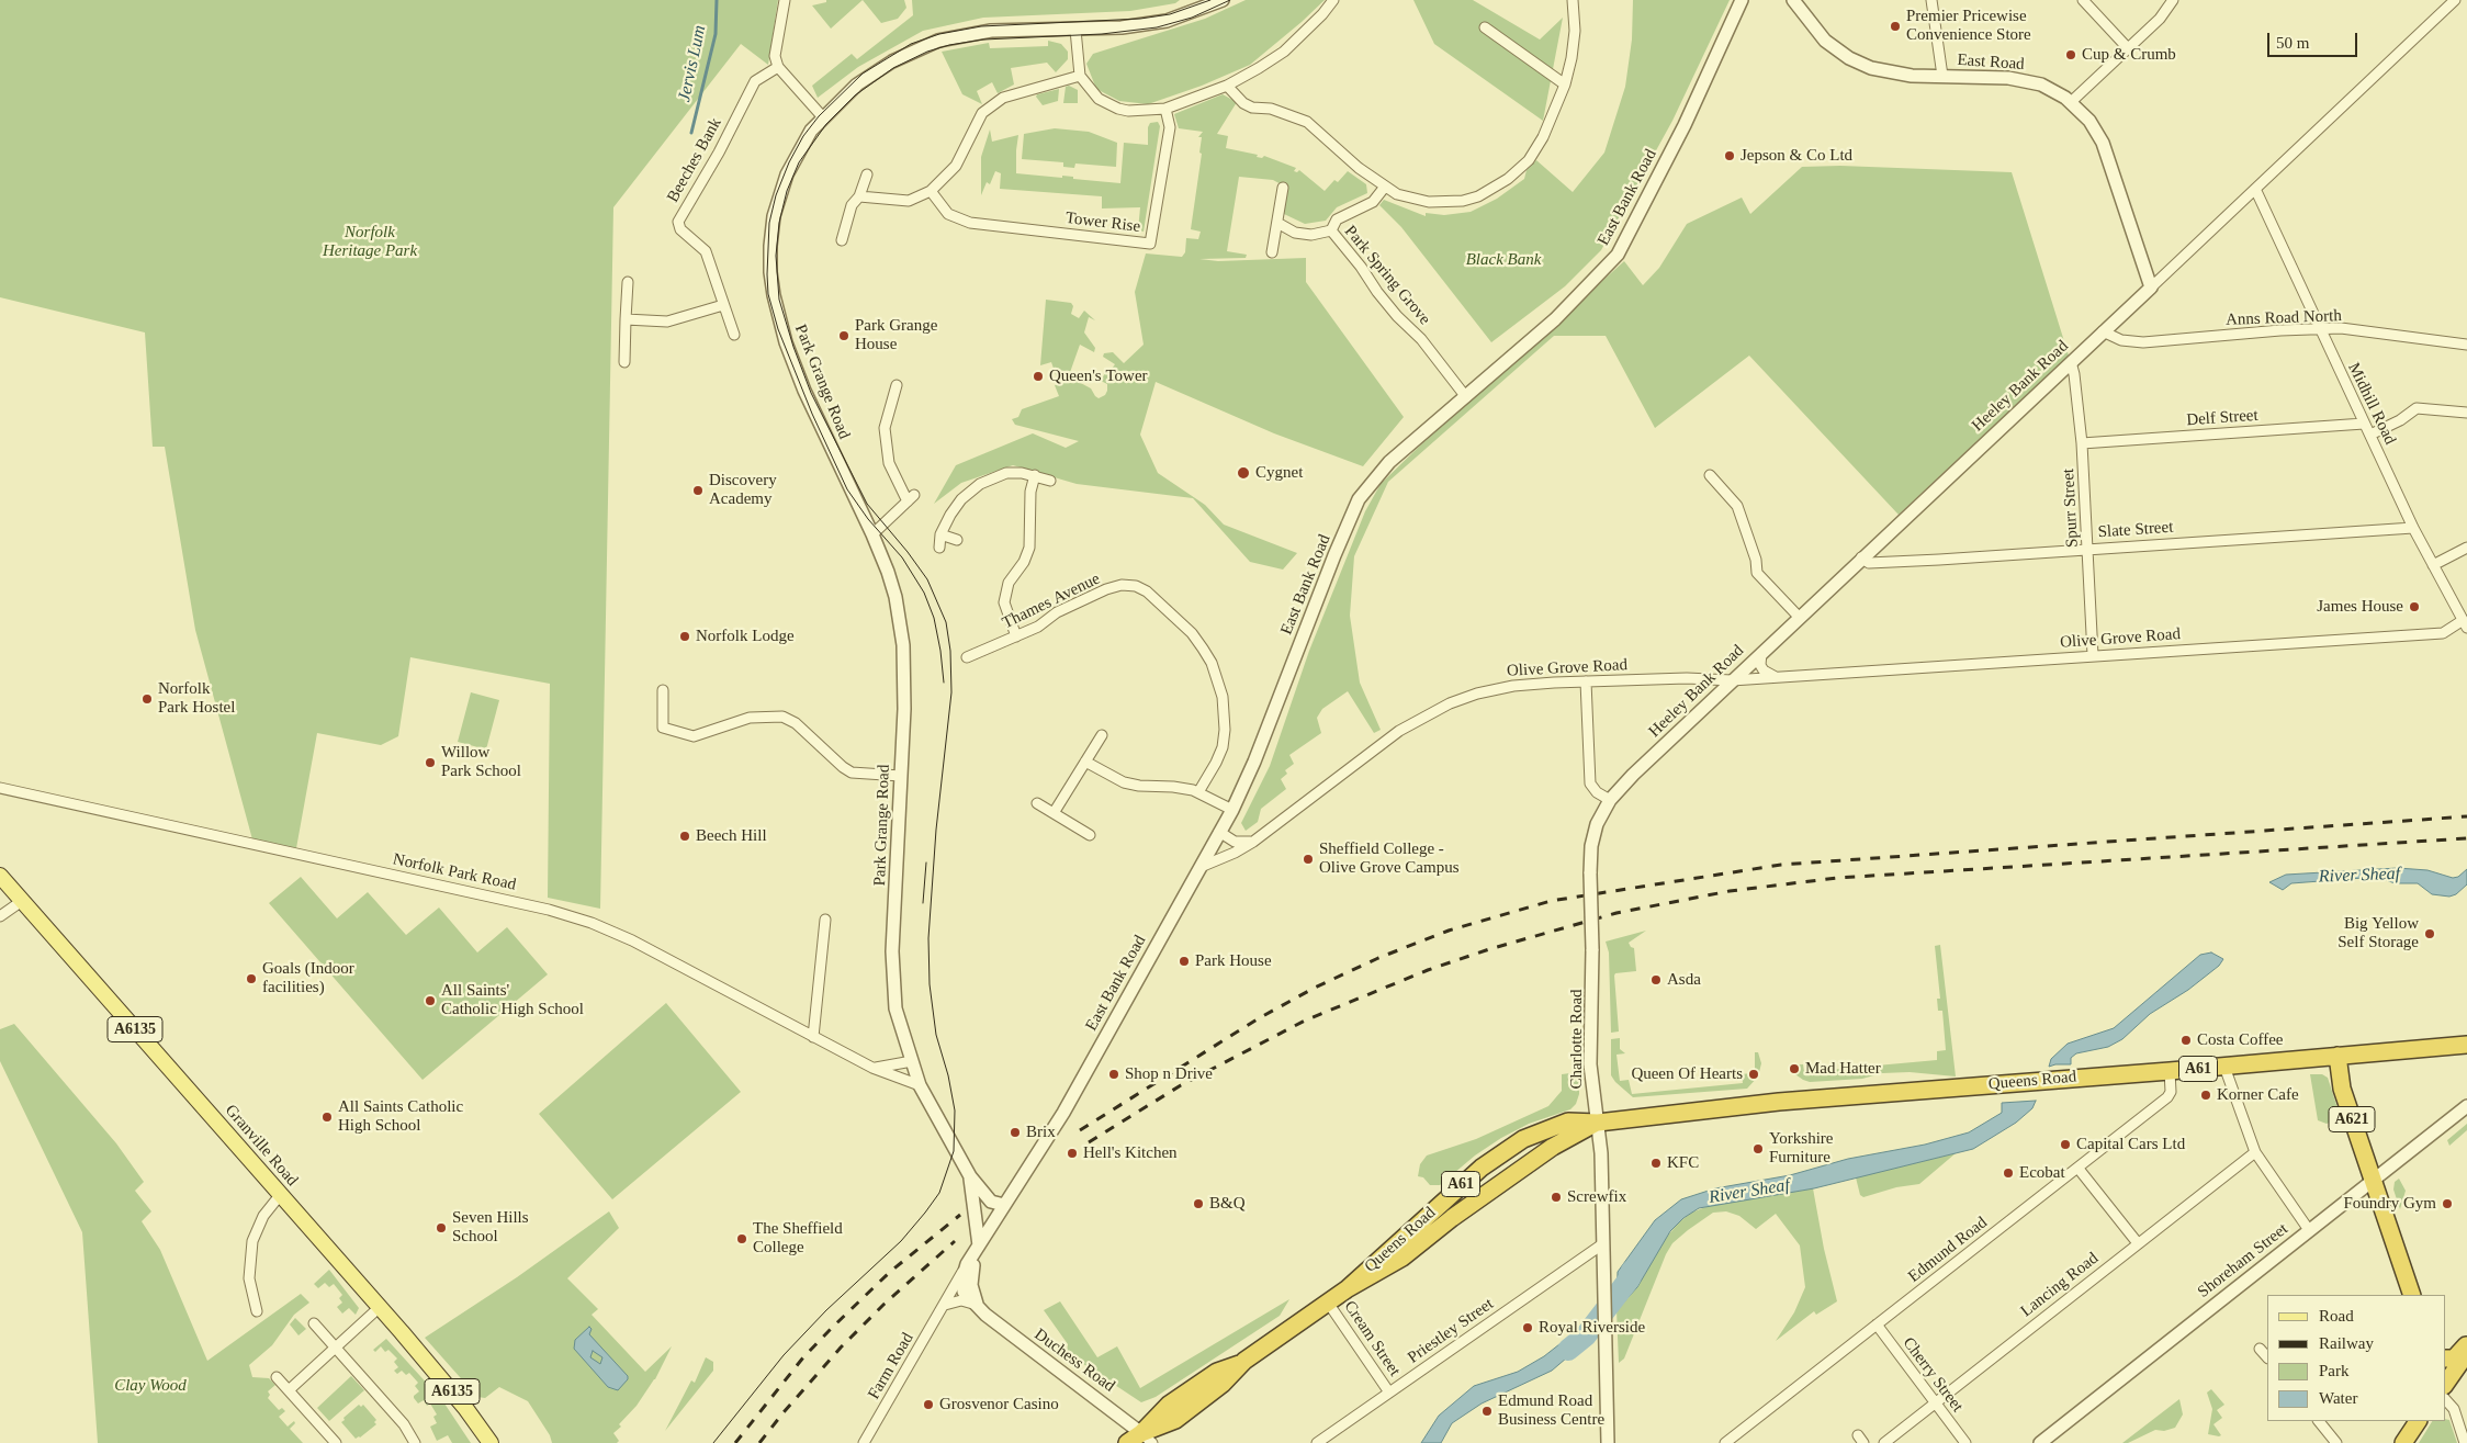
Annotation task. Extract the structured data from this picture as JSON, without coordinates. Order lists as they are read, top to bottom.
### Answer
{
  "streets": {
    "highway": ["A61", "Queens Road", "A621"],
    "main road": ["A6135", "Granville Road"],
    "street": [
      "East Road",
      "Beeches Bank",
      "East Bank Road",
      "Tower Rise",
      "Park Spring Grove",
      "Anns Road North",
      "Park Grange Road",
      "Heeley Bank Road",
      "Midhill Road",
      "Delf Street",
      "Spurr Street",
      "Slate Street",
      "Thames Avenue",
      "Olive Grove Road",
      "Norfolk Park Road",
      "Charlotte Road",
      "Edmund Road",
      "Shoreham Street",
      "Lancing Road",
      "Priestley Street",
      "Cream Street",
      "Duchess Road",
      "Farm Road",
      "Cherry Street"
    ]
  },
  "crossings": [
    ["East Road", "Heeley Bank Road"],
    ["East Bank Road", "Park Spring Grove"],
    ["East Bank Road", "Olive Grove Road"],
    ["East Bank Road", "Duchess Road"],
    ["East Bank Road", "Farm Road"],
    ["Anns Road North", "Heeley Bank Road"],
    ["Anns Road North", "Midhill Road"],
    ["Park Grange Road", "Norfolk Park Road"],
    ["Heeley Bank Road", "Midhill Road"],
    ["Heeley Bank Road", "Spurr Street"],
    ["Heeley Bank Road", "Slate Street"],
    ["Heeley Bank Road", "Olive Grove Road"],
    ["Heeley Bank Road", "Charlotte Road"],
    ["Midhill Road", "Delf Street"],
    ["Midhill Road", "Slate Street"],
    ["Midhill Road", "Olive Grove Road"],
    ["Delf Street", "Spurr Street"],
    ["Spurr Street", "Slate Street"],
    ["Spurr Street", "Olive Grove Road"],
    ["Charlotte Road", "Queens Road"],
    ["Charlotte Road", "Priestley Street"],
    ["Queens Road", "A621"],
    ["Queens Road", "Edmund Road"],
    ["Queens Road", "Cream Street"],
    ["Queens Road", "Duchess Road"],
    ["A621", "Shoreham Street"],
    ["Edmund Road", "Cherry Street"],
    ["Lancing Road", "Cherry Street"],
    ["Priestley Street", "Cream Street"]
  ],
  "water": ["Jervis Lum", "River Sheaf"],
  "parks": ["Norfolk Heritage Park", "Black Bank", "Clay Wood"],
  "places": [
    "Premier Pricewise Convenience Store",
    "Cup & Crumb",
    "Jepson & Co Ltd",
    "Park Grange House",
    "Queen's Tower",
    "Cygnet",
    "Discovery Academy",
    "James House",
    "Norfolk Lodge",
    "Norfolk Park Hostel",
    "Willow Park School",
    "Beech Hill",
    "Sheffield College - Olive Grove Campus",
    "Big Yellow Self Storage",
    "Park House",
    "Goals (Indoor facilities)",
    "Asda",
    "All Saints' Catholic High School",
    "Costa Coffee",
    "Mad Hatter",
    "Shop n Drive",
    "Queen Of Hearts",
    "Korner Cafe",
    "All Saints Catholic High School",
    "Brix",
    "Capital Cars Ltd",
    "Yorkshire Furniture",
    "Hell's Kitchen",
    "KFC",
    "Ecobat",
    "Screwfix",
    "B&Q",
    "Foundry Gym",
    "Seven Hills School",
    "The Sheffield College",
    "Royal Riverside",
    "Grosvenor Casino",
    "Edmund Road Business Centre"
  ],
  "legend": [
    "Road",
    "Railway",
    "Park",
    "Water"
  ],
  "scale_bar": "50 m"
}
